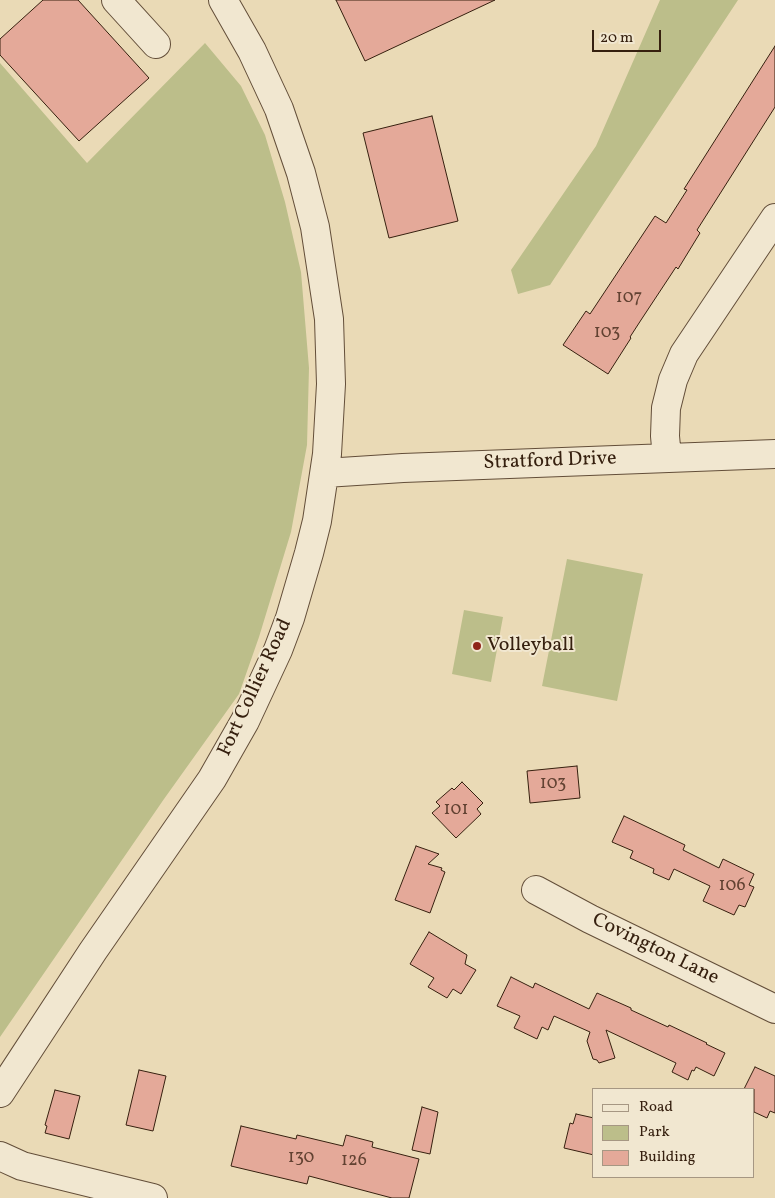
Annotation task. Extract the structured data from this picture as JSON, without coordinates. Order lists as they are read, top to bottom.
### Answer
{
  "streets": {
    "street": ["Stratford Drive", "Fort Collier Road", "Covington Lane"]
  },
  "crossings": [
    ["Stratford Drive", "Fort Collier Road"]
  ],
  "places": ["Volleyball"],
  "house_numbers": [
    "107",
    "103",
    "103",
    "101",
    "106",
    "130",
    "126"
  ],
  "legend": ["Road", "Park", "Building"],
  "scale_bar": "20 m"
}
